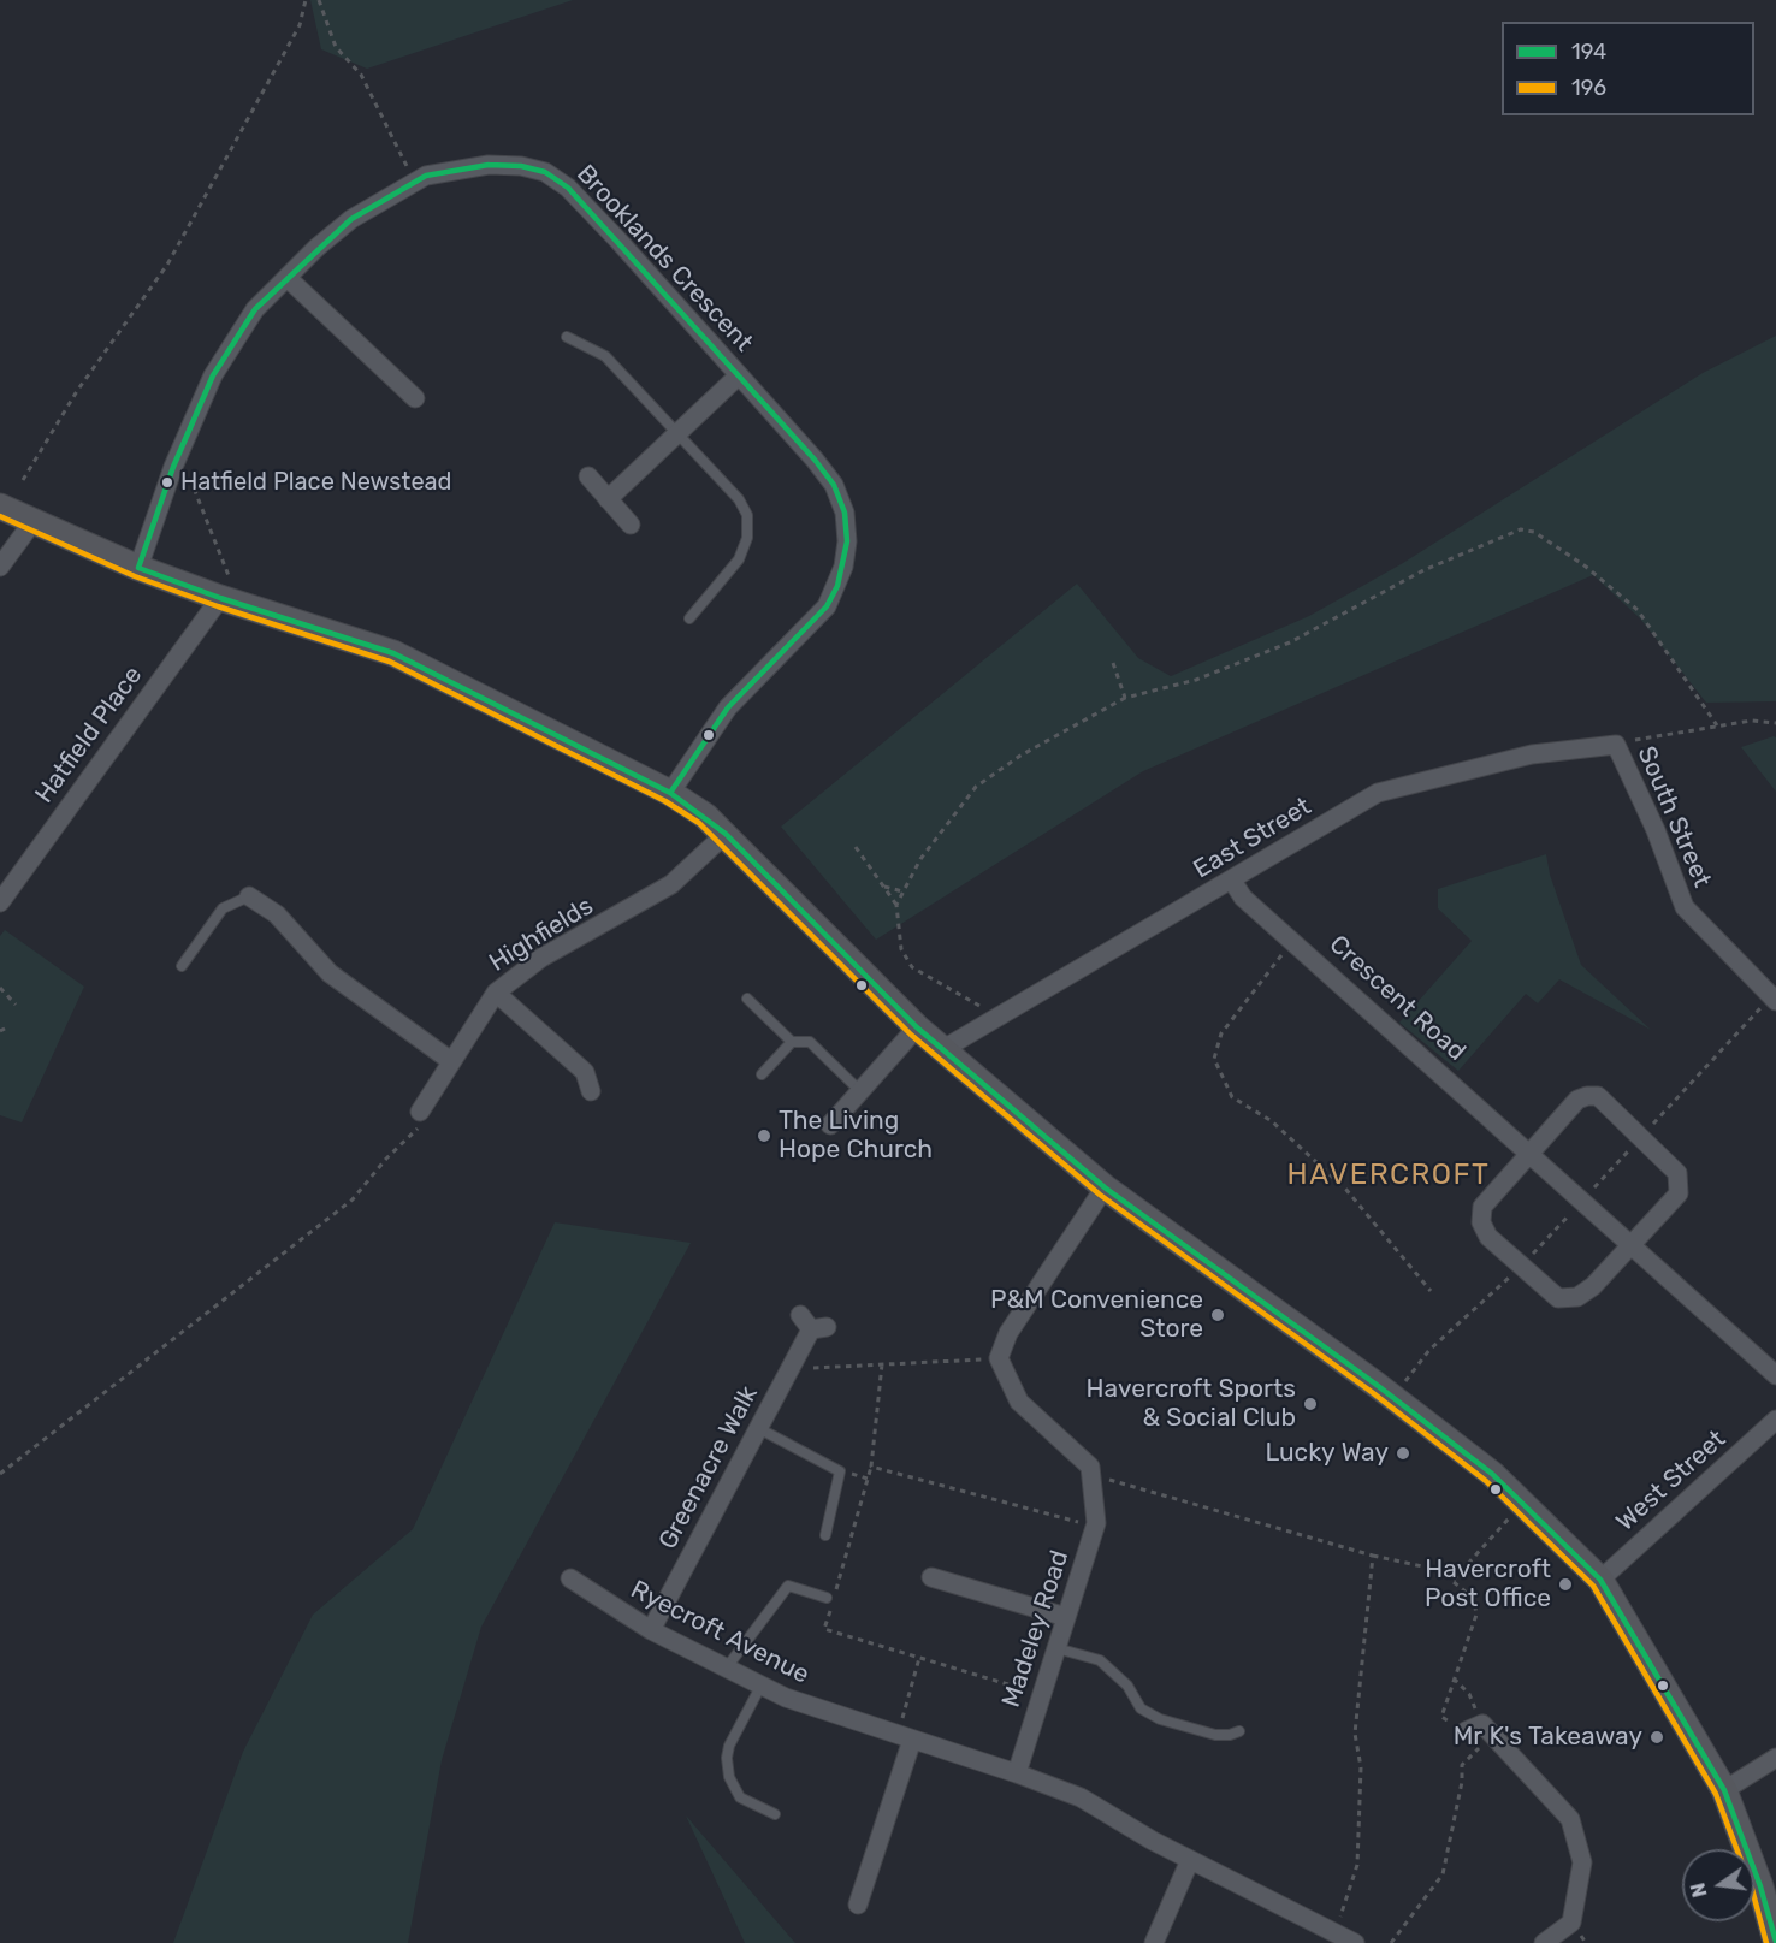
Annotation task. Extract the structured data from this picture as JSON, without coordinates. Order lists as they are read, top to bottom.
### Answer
{
  "streets": {
    "street": [
      "Brooklands Crescent",
      "Hatfield Place",
      "South Street",
      "East Street",
      "Highfields",
      "Crescent Road",
      "Greenacre Walk",
      "West Street",
      "Madeley Road",
      "Ryecroft Avenue"
    ]
  },
  "crossings": [
    ["South Street", "East Street"],
    ["East Street", "Crescent Road"],
    ["Greenacre Walk", "Ryecroft Avenue"],
    ["Madeley Road", "Ryecroft Avenue"]
  ],
  "districts": ["HAVERCROFT"],
  "places": [
    "Hatfield Place Newstead",
    "The Living Hope Church",
    "P&M Convenience Store",
    "Havercroft Sports & Social Club",
    "Lucky Way",
    "Havercroft Post Office",
    "Mr K's Takeaway"
  ],
  "lines": ["transit line 194", "transit line 196"],
  "legend": ["194", "196"],
  "north": "left"
}
